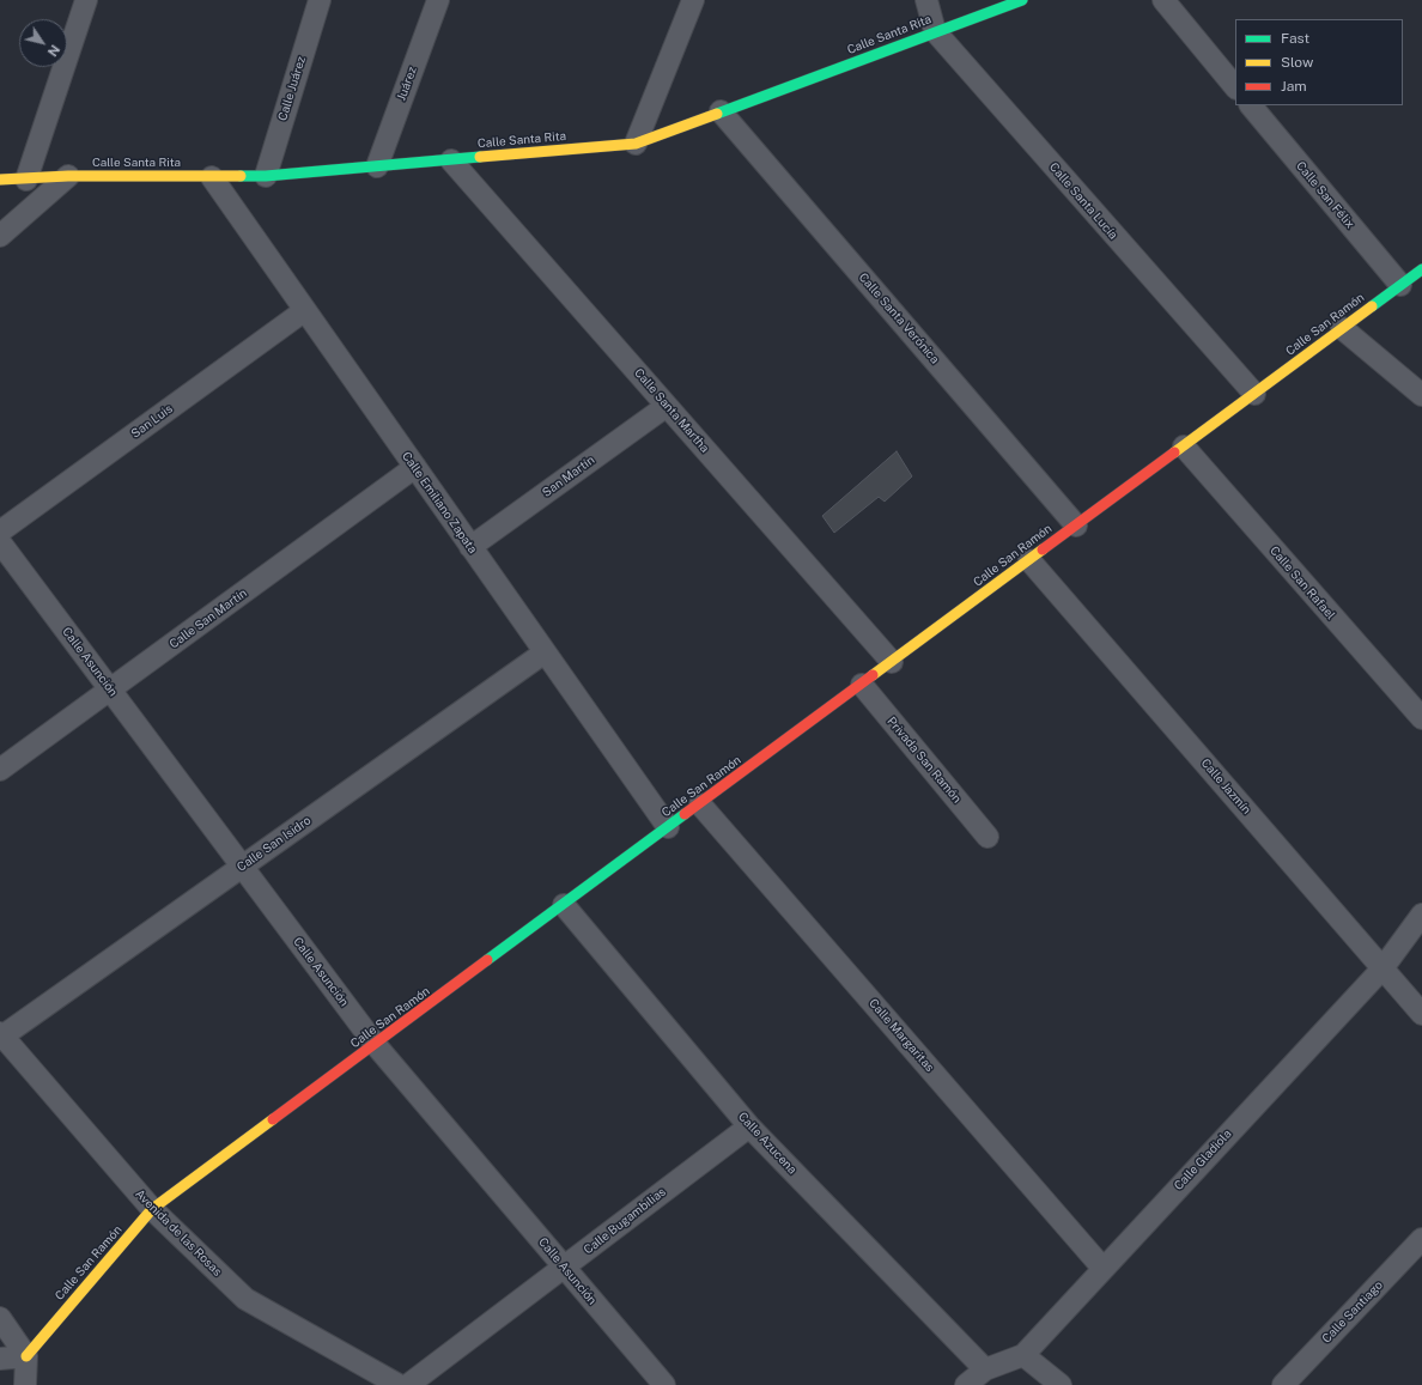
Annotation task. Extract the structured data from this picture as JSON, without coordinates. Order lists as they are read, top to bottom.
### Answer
{
  "streets": {
    "street": [
      "Calle Santa Rita",
      "Juárez",
      "Calle Juárez",
      "Calle San Félix",
      "Calle Santa Lucía",
      "Calle Santa Verónica",
      "Calle San Ramón",
      "Calle Santa Martha",
      "San Luis",
      "San Martín",
      "Calle Emiliano Zapata",
      "Calle San Rafael",
      "Calle San Martín",
      "Calle Asunción",
      "Privada San Ramón",
      "Calle Jazmín",
      "Calle San Isidro",
      "Calle Margaritas",
      "Calle Azucena",
      "Calle Gladiola",
      "Calle Bugambilias",
      "Avenida de las Rosas",
      "Calle Santiago"
    ]
  },
  "crossings": [
    ["Calle Santa Rita", "Juárez"],
    ["Calle Santa Rita", "Calle Juárez"],
    ["Calle Santa Rita", "Calle Santa Lucía"],
    ["Calle Santa Rita", "Calle Santa Verónica"],
    ["Calle Santa Rita", "Calle Santa Martha"],
    ["Calle Santa Rita", "Calle Emiliano Zapata"],
    ["Calle San Félix", "Calle San Ramón"],
    ["Calle Santa Lucía", "Calle San Ramón"],
    ["Calle Santa Verónica", "Calle San Ramón"],
    ["Calle San Ramón", "Calle Santa Martha"],
    ["Calle San Ramón", "Calle Emiliano Zapata"],
    ["Calle San Ramón", "Calle San Rafael"],
    ["Calle San Ramón", "Calle Asunción"],
    ["Calle San Ramón", "Privada San Ramón"],
    ["Calle San Ramón", "Calle Jazmín"],
    ["Calle San Ramón", "Calle Margaritas"],
    ["Calle San Ramón", "Calle Azucena"],
    ["Calle San Ramón", "Avenida de las Rosas"],
    ["Calle Santa Martha", "San Martín"],
    ["San Luis", "Calle Emiliano Zapata"],
    ["San Martín", "Calle Emiliano Zapata"],
    ["Calle Emiliano Zapata", "Calle San Martín"],
    ["Calle Emiliano Zapata", "Calle San Isidro"],
    ["Calle San Martín", "Calle Asunción"],
    ["Calle Asunción", "Calle San Isidro"],
    ["Calle Asunción", "Calle Bugambilias"],
    ["Calle Jazmín", "Calle Gladiola"],
    ["Calle San Isidro", "Avenida de las Rosas"],
    ["Calle Margaritas", "Calle Gladiola"],
    ["Calle Azucena", "Calle Gladiola"],
    ["Calle Azucena", "Calle Bugambilias"]
  ],
  "legend": ["Fast", "Slow", "Jam"],
  "north": "bottom right"
}
